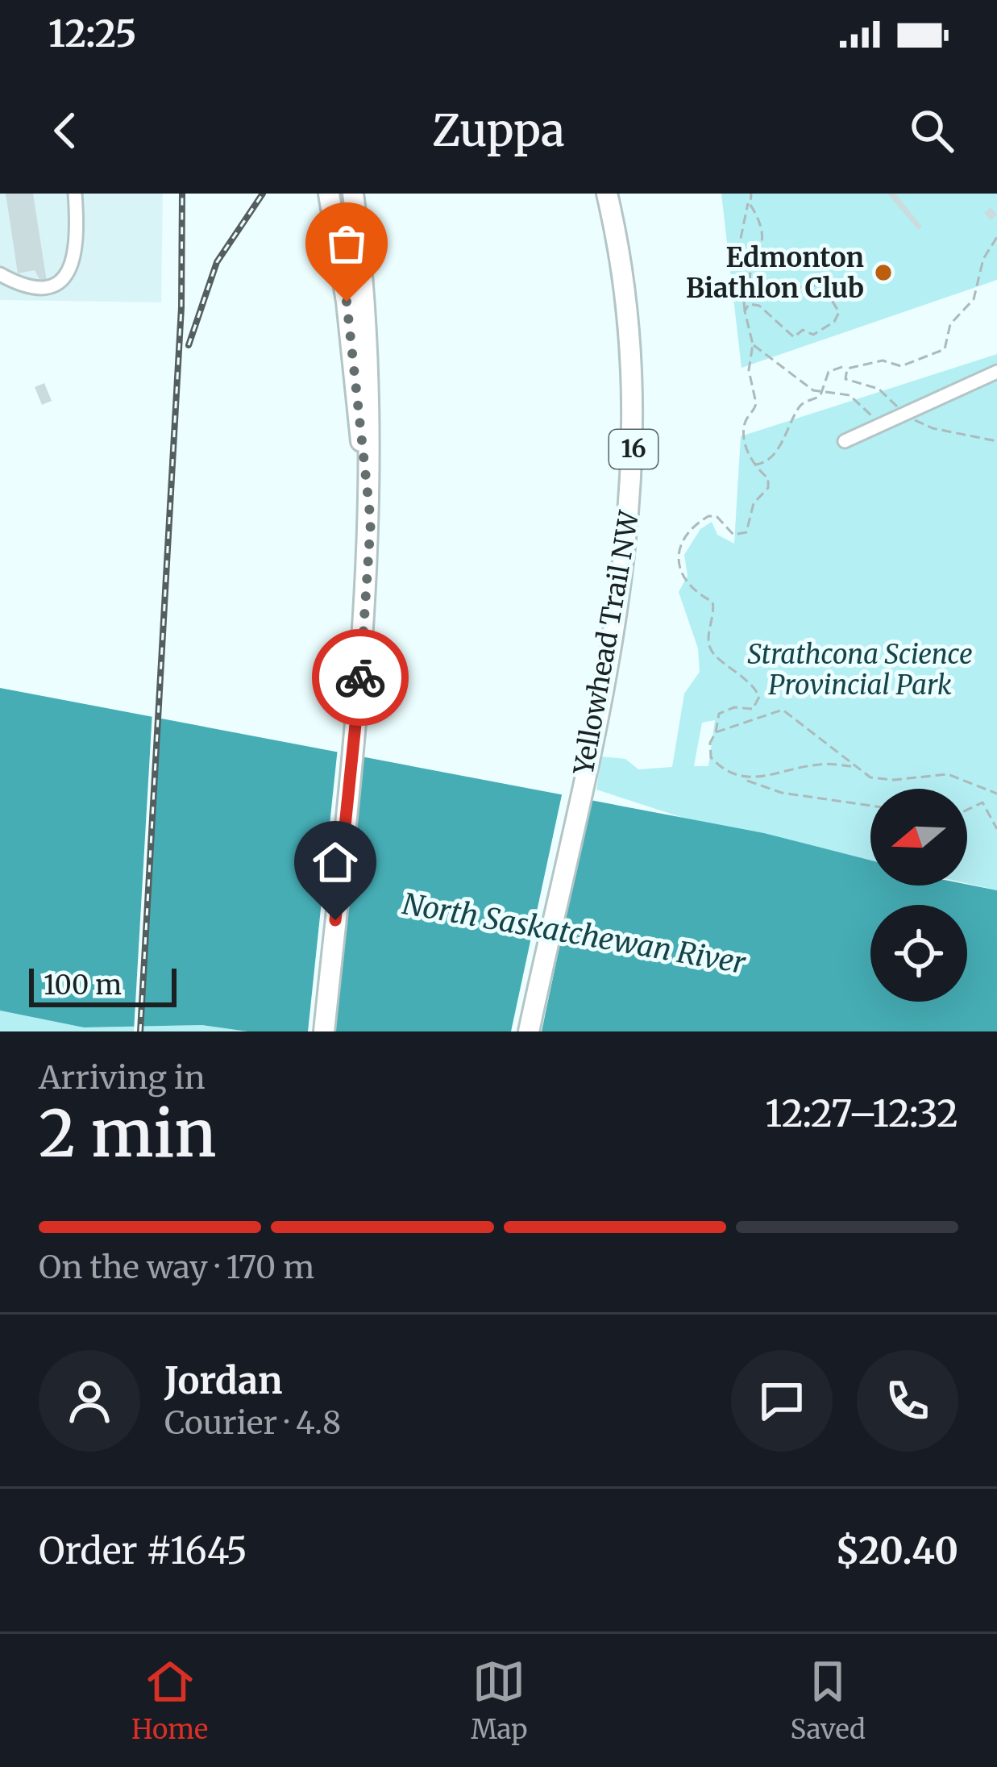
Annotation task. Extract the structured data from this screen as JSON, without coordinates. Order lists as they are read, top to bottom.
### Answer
{
  "streets": {
    "highway": ["16", "Yellowhead Trail NW"]
  },
  "water": ["North Saskatchewan River"],
  "parks": ["Strathcona Science Provincial Park"],
  "places": ["Edmonton Biathlon Club"],
  "scale_bar": "100 m",
  "north": "left",
  "page": {
    "status": "12:25",
    "header": "Zuppa",
    "scale": "100 m",
    "heading": ["2 min", "Arriving in", "12:27–12:32"],
    "panel": [
      "Jordan",
      "Courier · 4.8",
      "Order #1645",
      "$20.40"
    ],
    "bar": "On the way · 170 m",
    "tabs": ["Home", "Map", "Saved"]
  }
}
